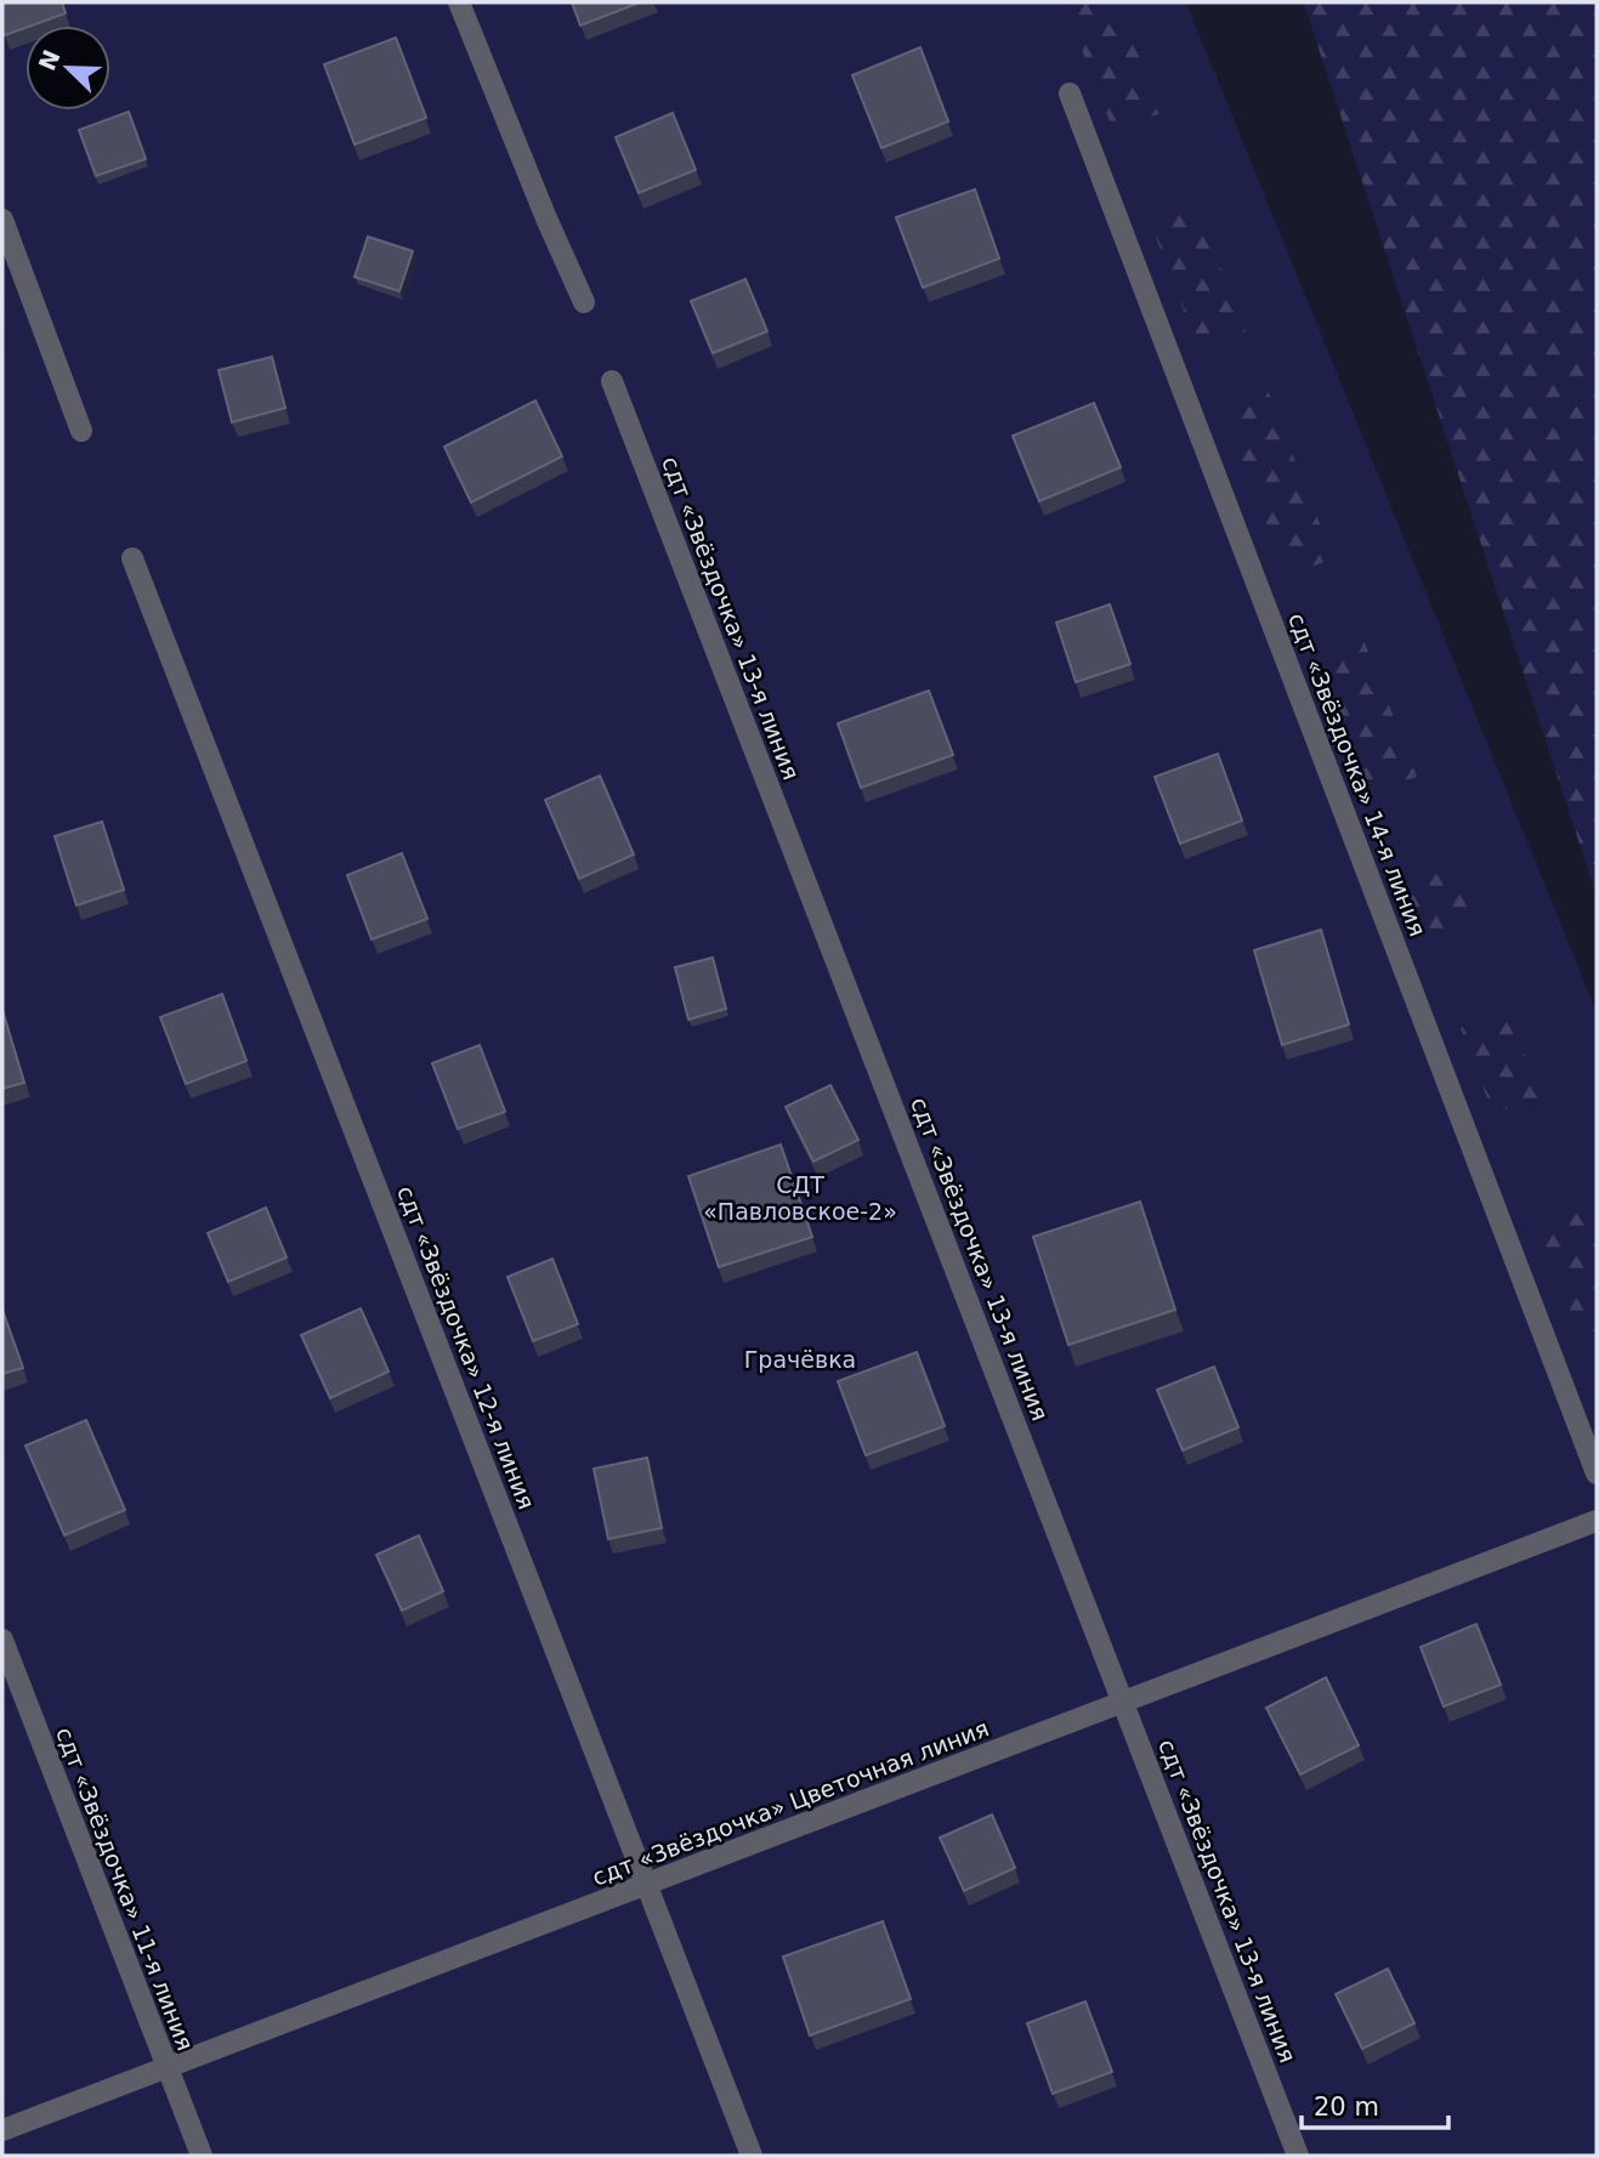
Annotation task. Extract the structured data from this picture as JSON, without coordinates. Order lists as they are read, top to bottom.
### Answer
{
  "streets": {
    "street": [
      "сдт «Звёздочка» 13-я линия",
      "сдт «Звёздочка» 14-я линия",
      "сдт «Звёздочка» 12-я линия",
      "сдт «Звёздочка» Цветочная линия",
      "сдт «Звёздочка» 11-я линия"
    ]
  },
  "crossings": [
    ["сдт «Звёздочка» 13-я линия", "сдт «Звёздочка» Цветочная линия"],
    ["сдт «Звёздочка» 12-я линия", "сдт «Звёздочка» Цветочная линия"],
    ["сдт «Звёздочка» Цветочная линия", "сдт «Звёздочка» 11-я линия"]
  ],
  "parks": ["СДТ «Павловское-2»", "Грачёвка"],
  "scale_bar": "20 m",
  "north": "top left"
}
